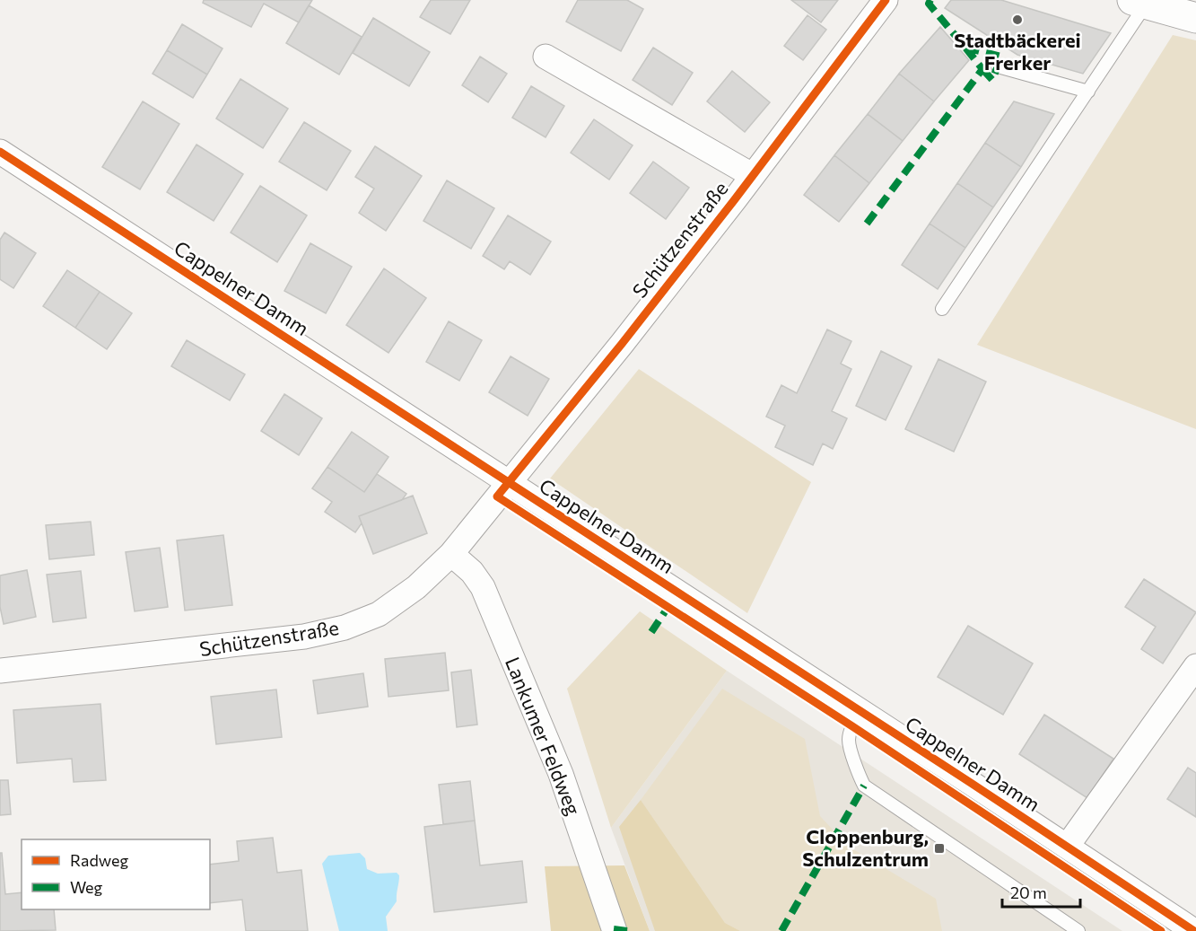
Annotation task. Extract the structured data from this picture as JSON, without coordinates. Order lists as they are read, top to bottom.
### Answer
{
  "streets": {
    "street": ["Schützenstraße", "Cappelner Damm", "Lankumer Feldweg"]
  },
  "crossings": [
    ["Schützenstraße", "Cappelner Damm"],
    ["Schützenstraße", "Lankumer Feldweg"]
  ],
  "places": {
    "other": ["Stadtbäckerei Frerker"],
    "transit": ["Cloppenburg, Schulzentrum"]
  },
  "legend": ["Radweg", "Weg"],
  "scale_bar": "20 m"
}
